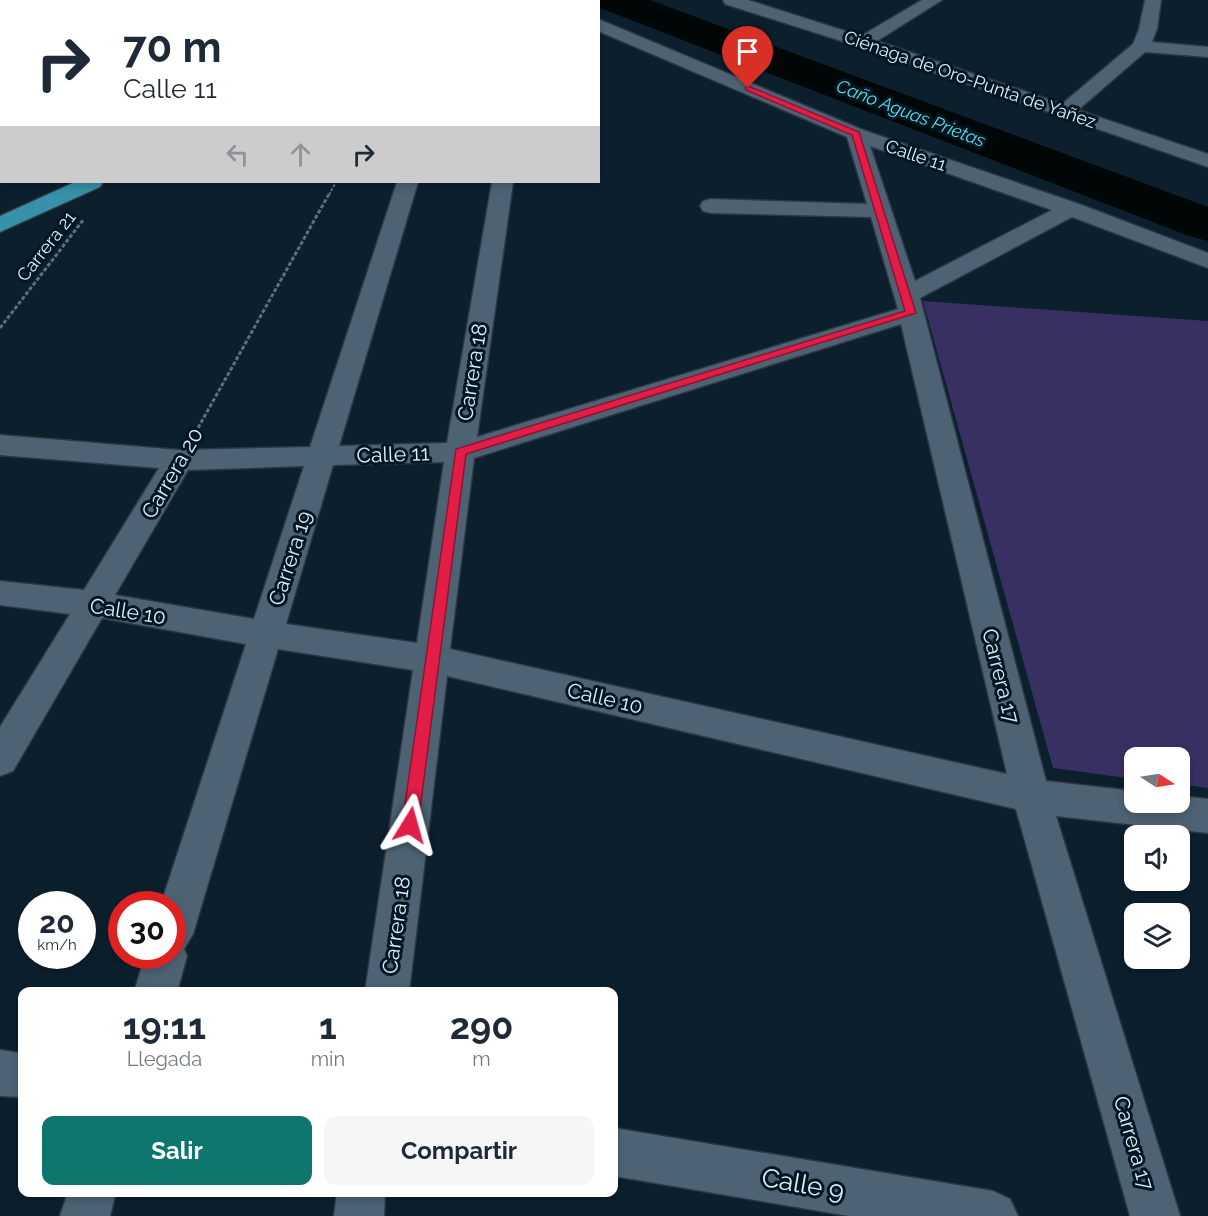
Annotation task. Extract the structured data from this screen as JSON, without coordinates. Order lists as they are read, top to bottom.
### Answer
{
  "streets": {
    "street": [
      "Ciénaga de Oro-Punta de Yañez",
      "Calle 11",
      "Carrera 18",
      "Carrera 20",
      "Carrera 19",
      "Calle 10",
      "Carrera 17",
      "Calle 9"
    ],
    "path": ["Carrera 21"]
  },
  "crossings": [
    ["Calle 11", "Carrera 18"],
    ["Calle 11", "Carrera 20"],
    ["Calle 11", "Carrera 19"],
    ["Calle 11", "Carrera 17"],
    ["Carrera 18", "Calle 10"],
    ["Carrera 20", "Calle 10"],
    ["Carrera 19", "Calle 10"],
    ["Calle 10", "Carrera 17"]
  ],
  "water": ["Caño Aguas Prietas"],
  "north": "right",
  "page": {
    "turn": ["70 m", "Calle 11"],
    "speed": "20 km/h",
    "limit": "30",
    "eta": [
      "19:11",
      "Llegada",
      "1",
      "min",
      "290",
      "m"
    ],
    "buttons": ["Salir", "Compartir"]
  }
}
